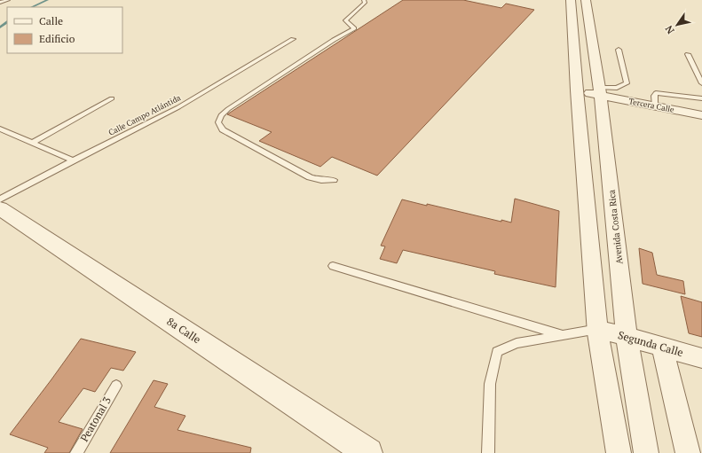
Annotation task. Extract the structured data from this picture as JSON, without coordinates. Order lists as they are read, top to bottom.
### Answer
{
  "streets": {
    "street": [
      "Tercera Calle",
      "Avenida Costa Rica",
      "8a Calle",
      "Segunda Calle"
    ],
    "lane": ["Calle Campo Atlántida", "Peatonal 3"]
  },
  "crossings": [
    ["Tercera Calle", "Avenida Costa Rica"],
    ["Avenida Costa Rica", "Segunda Calle"]
  ],
  "legend": ["Calle", "Edificio"],
  "north": "bottom left"
}
